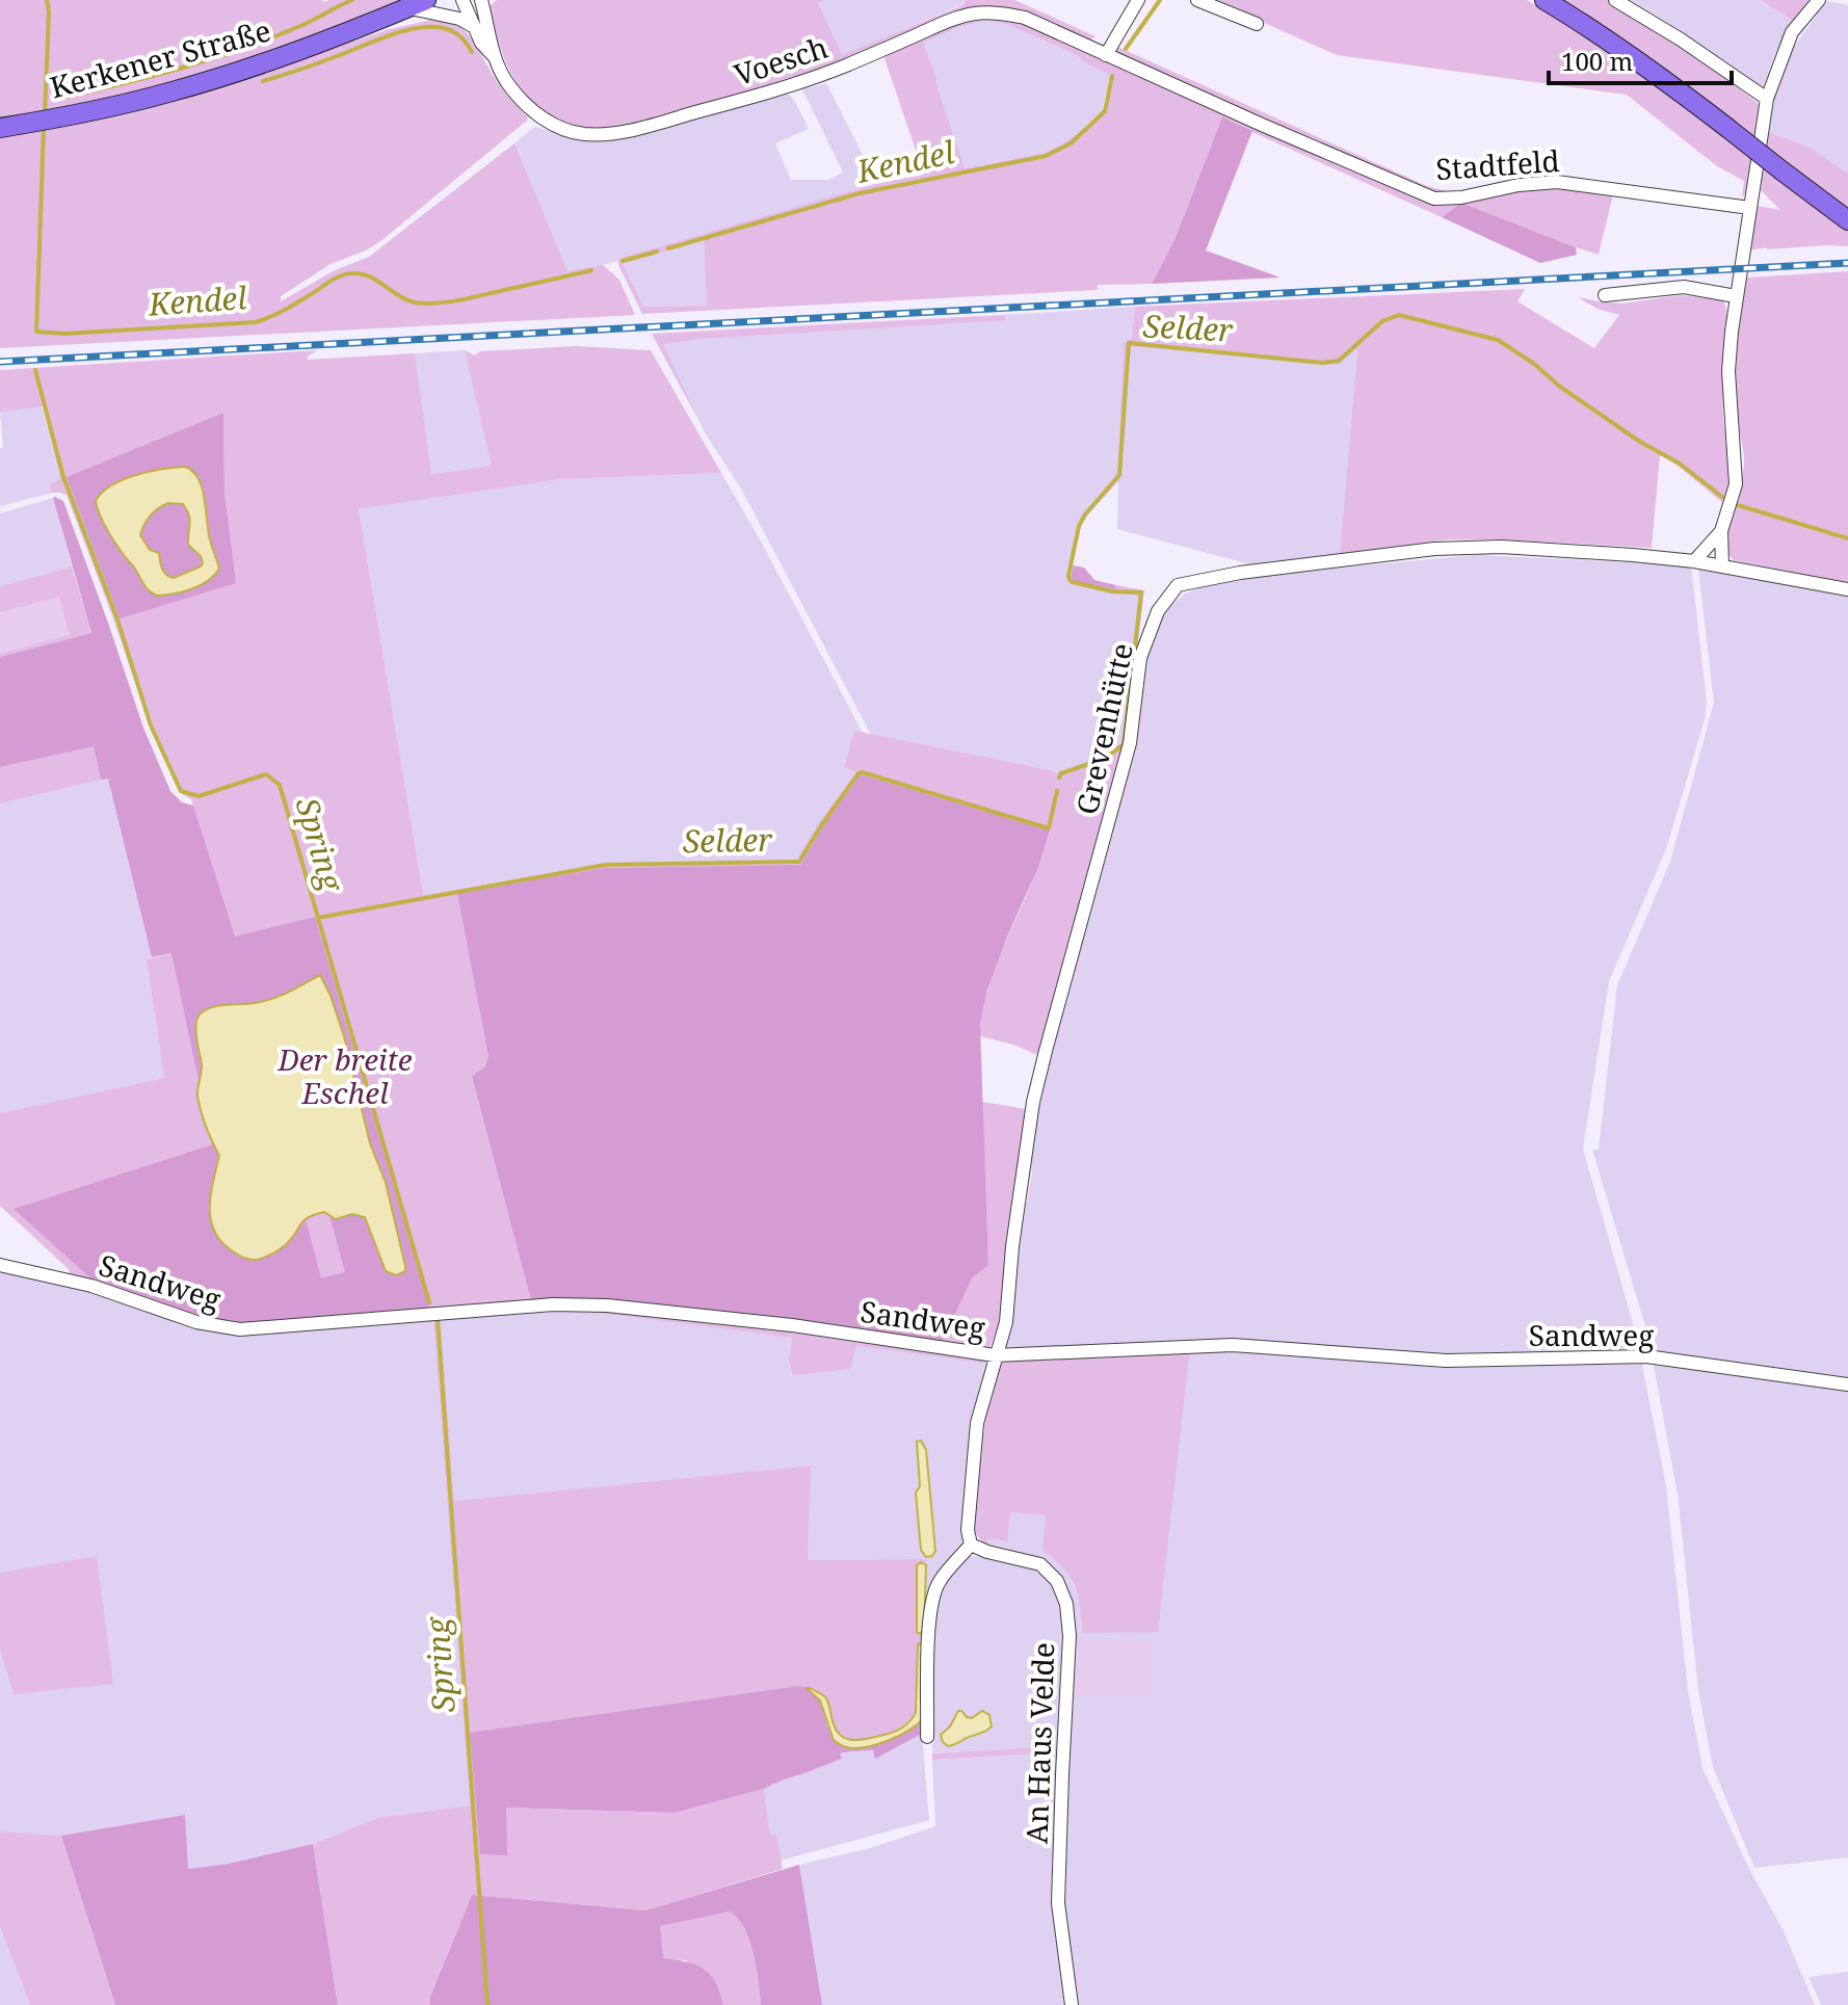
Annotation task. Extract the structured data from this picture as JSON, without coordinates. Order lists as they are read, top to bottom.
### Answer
{
  "streets": {
    "main road": ["Kerkener Straße"],
    "street": [
      "Voesch",
      "Stadtfeld",
      "Grevenhütte",
      "Sandweg",
      "An Haus Velde"
    ]
  },
  "crossings": [
    ["Voesch", "Stadtfeld"],
    ["Grevenhütte", "Sandweg"]
  ],
  "water": ["Kendel", "Selder", "Spring"],
  "parks": ["Der breite Eschel"],
  "scale_bar": "100 m"
}
